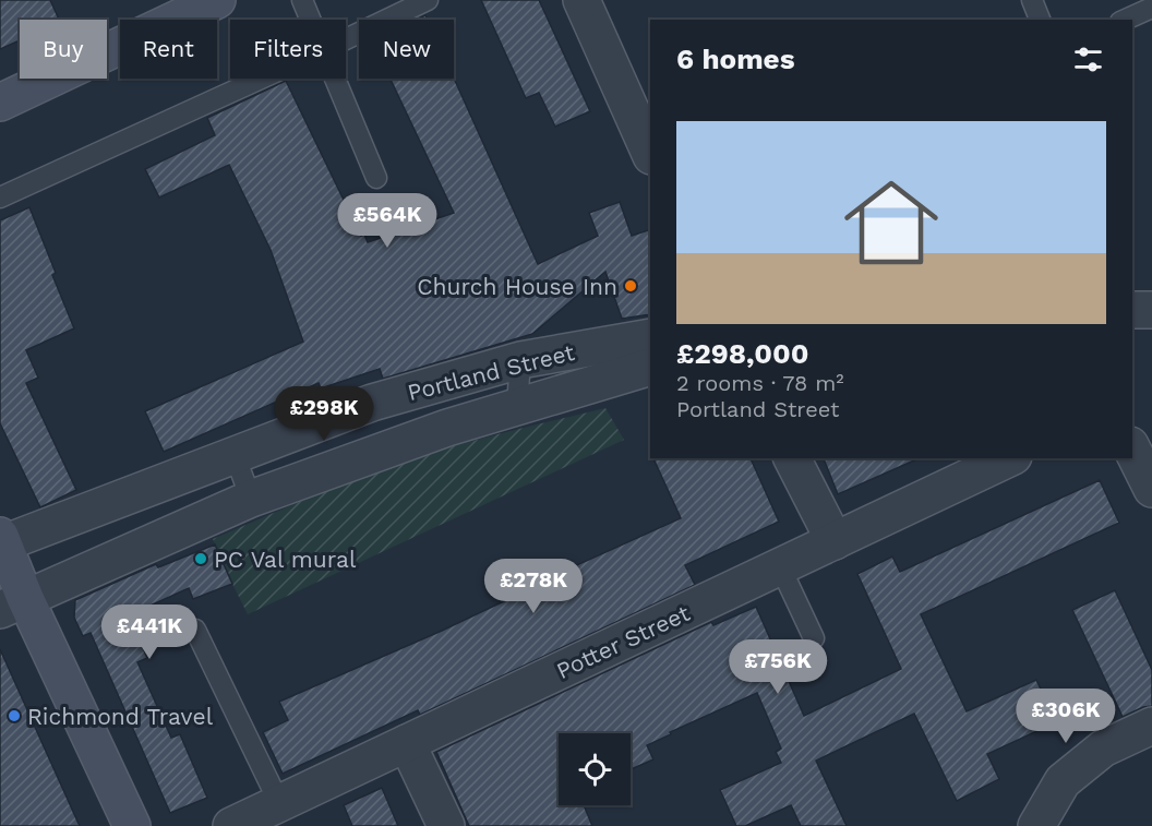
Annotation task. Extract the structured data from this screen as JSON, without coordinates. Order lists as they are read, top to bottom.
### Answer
{
  "streets": {
    "street": ["Portland Street", "Potter Street"]
  },
  "places": ["Church House Inn", "PC Val mural", "Richmond Travel"],
  "page": {
    "chip": [
      "Buy",
      "Rent",
      "Filters",
      "New"
    ],
    "heading": "6 homes",
    "list": [
      {
        "name": "£298,000",
        "note": "2 rooms · 78 m² · Portland Street"
      }
    ],
    "price": [
      "£564K",
      "£298K",
      "£278K",
      "£441K",
      "£756K",
      "£306K"
    ]
  }
}
